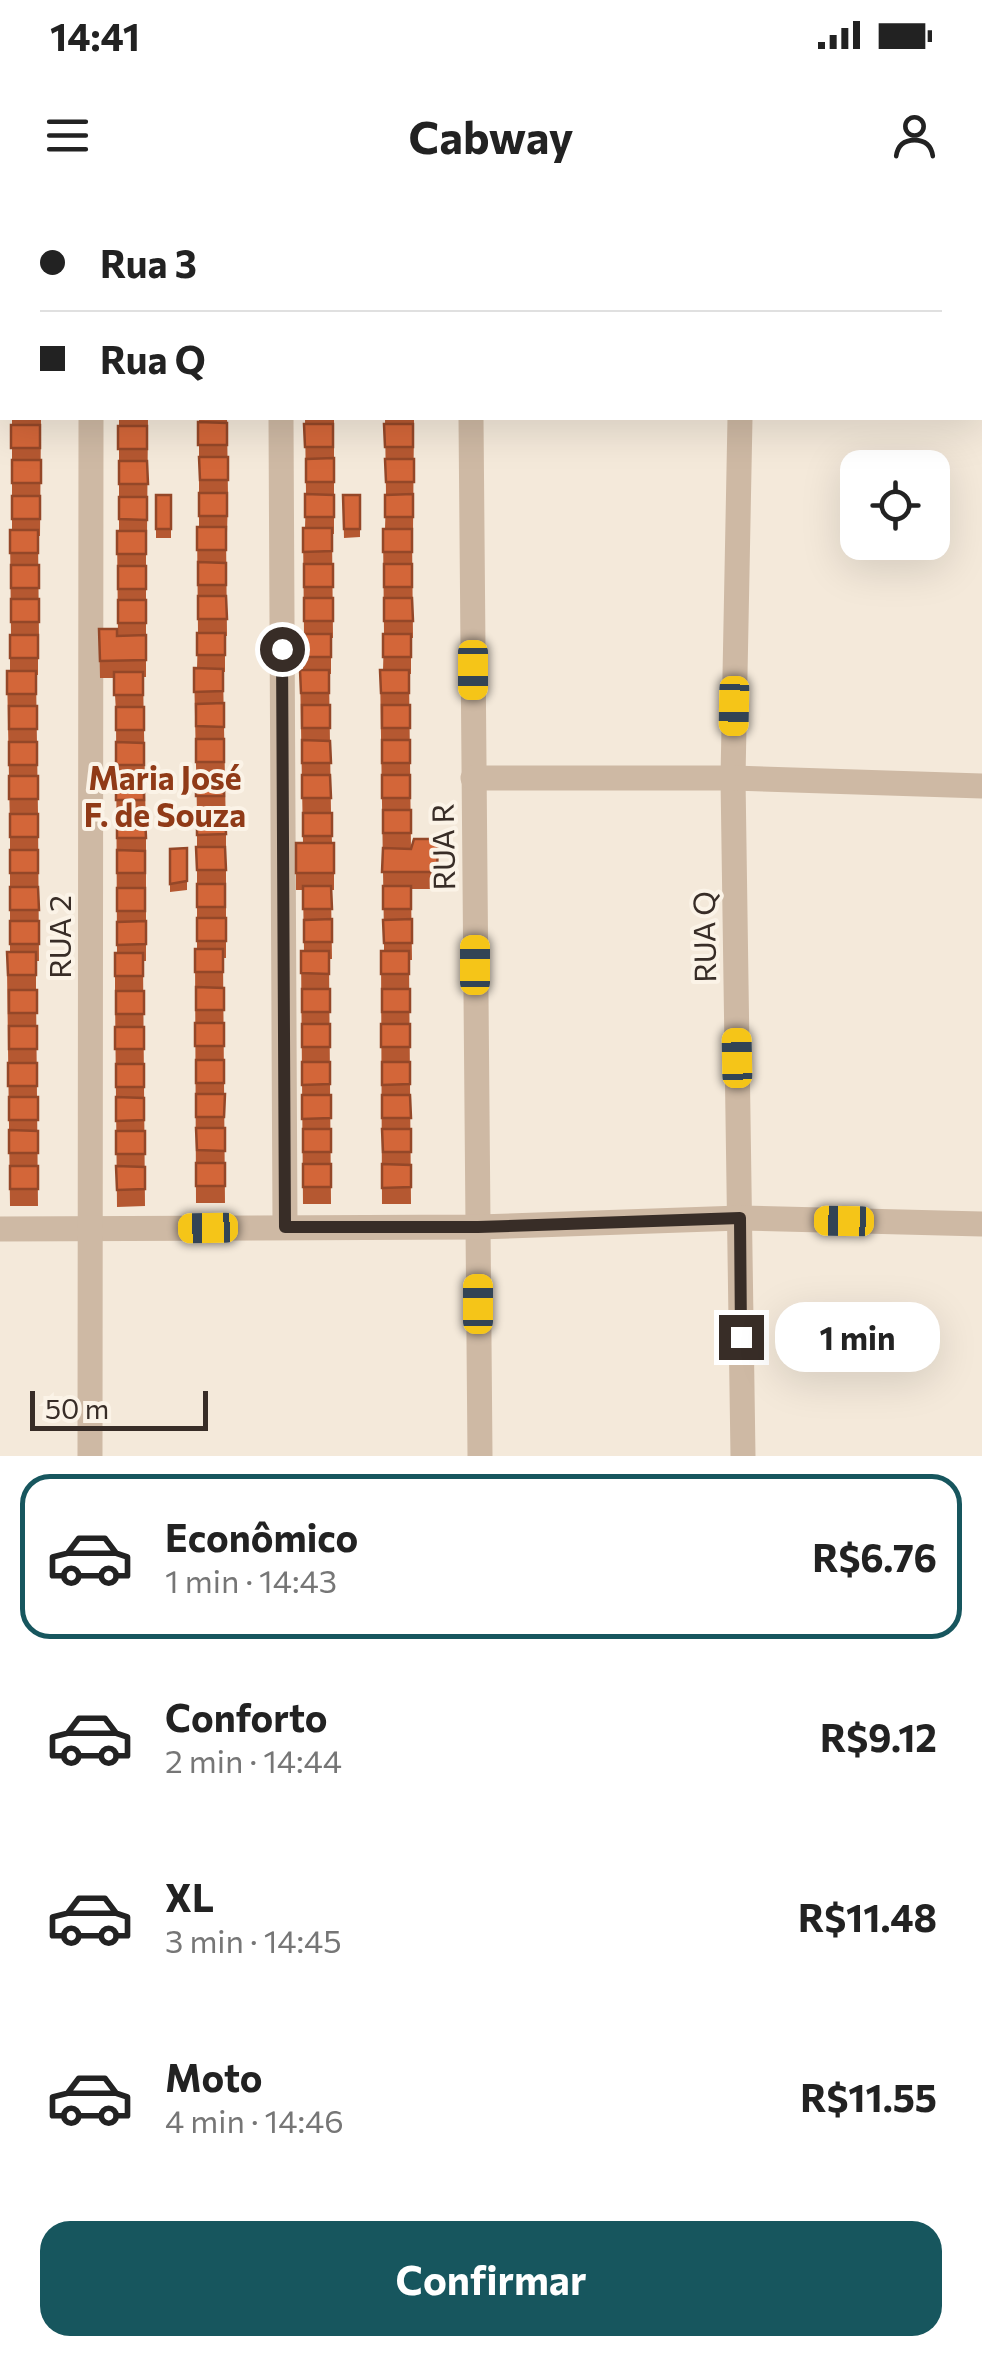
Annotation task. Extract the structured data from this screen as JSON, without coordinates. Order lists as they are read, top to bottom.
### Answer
{
  "streets": {
    "street": ["RUA R", "RUA 2", "RUA Q"]
  },
  "districts": ["Maria José F. de Souza"],
  "scale_bar": "50 m",
  "page": {
    "status": "14:41",
    "header": "Cabway",
    "banner": ["Rua 3", "Rua Q"],
    "bubble": "1 min",
    "scale": "50 m",
    "list": [
      {
        "name": "Econômico",
        "note": "1 min · 14:43",
        "value": "R$6.76"
      },
      {
        "name": "Conforto",
        "note": "2 min · 14:44",
        "value": "R$9.12"
      },
      {
        "name": "XL",
        "note": "3 min · 14:45",
        "value": "R$11.48"
      },
      {
        "name": "Moto",
        "note": "4 min · 14:46",
        "value": "R$11.55"
      }
    ],
    "buttons": "Confirmar"
  }
}
